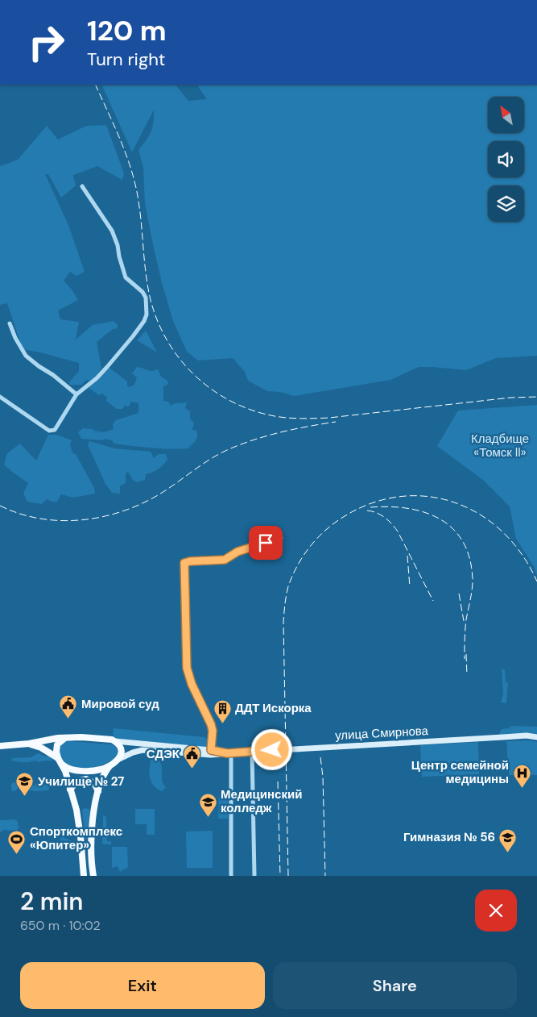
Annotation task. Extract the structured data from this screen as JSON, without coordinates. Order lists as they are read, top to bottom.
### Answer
{
  "streets": {
    "main road": ["улица Смирнова"]
  },
  "parks": ["Кладбище «Томск II»"],
  "places": {
    "public building": ["Мировой суд", "СДЭК"],
    "building": ["ДДТ Искорка"],
    "hospital": ["Центр семейной медицины"],
    "school or university": ["Училище № 27", "Медицинский колледж", "Гимназия № 56"],
    "sports": ["Спорткомплекс «Юпитер»"]
  },
  "north": "top left",
  "page": {
    "turn": ["120 m", "Turn right"],
    "heading": ["2 min", "650 m · 10:02"],
    "buttons": ["Exit", "Share"]
  }
}
